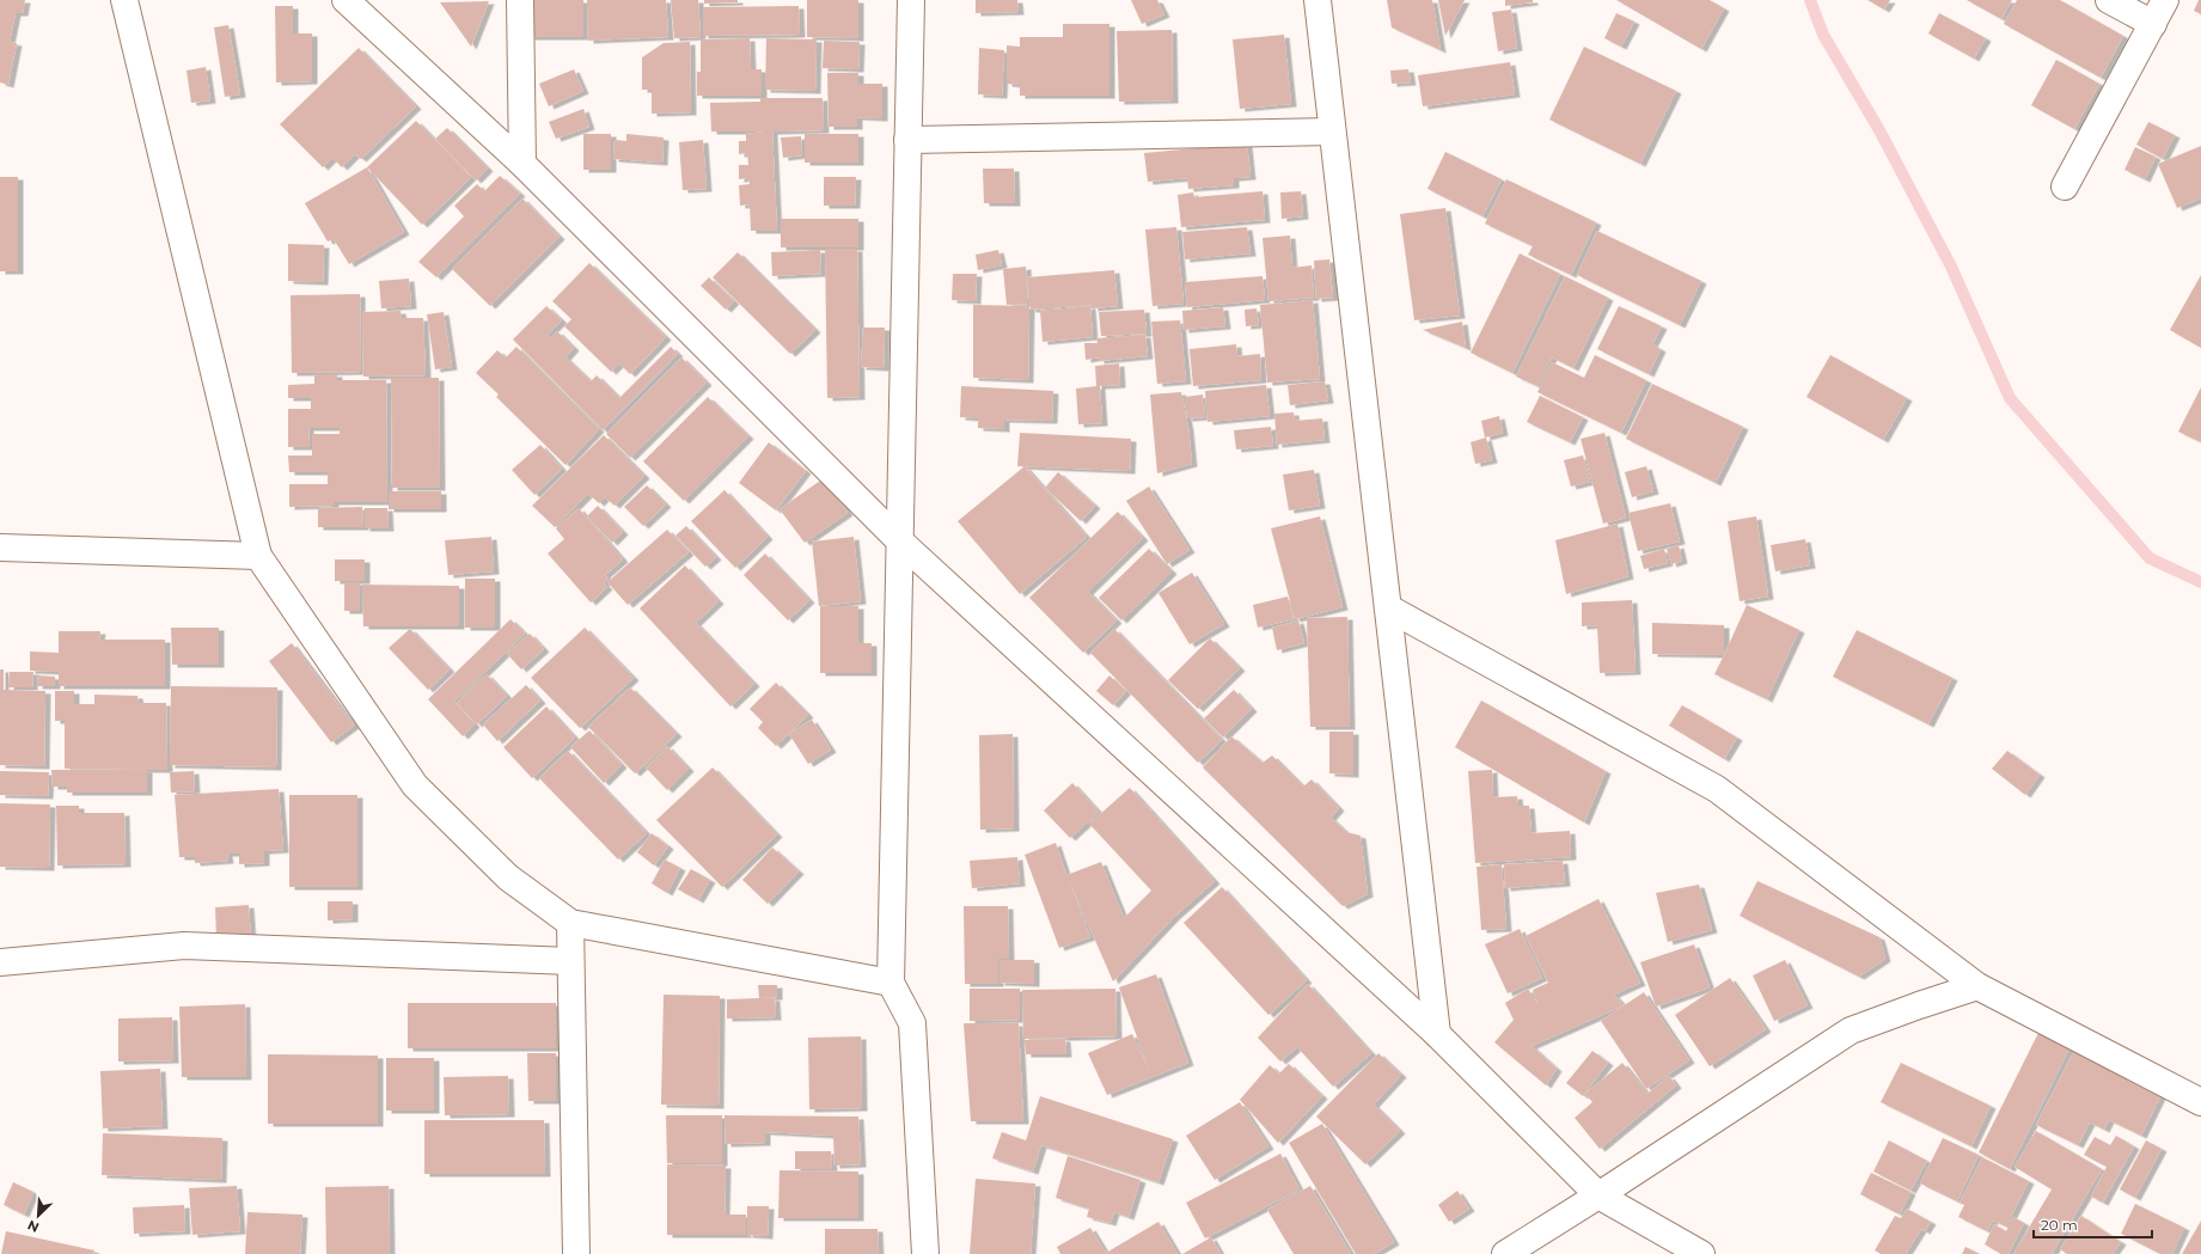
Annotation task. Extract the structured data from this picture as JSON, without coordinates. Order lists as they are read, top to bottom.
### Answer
{
  "scale_bar": "20 m",
  "north": "bottom left"
}
